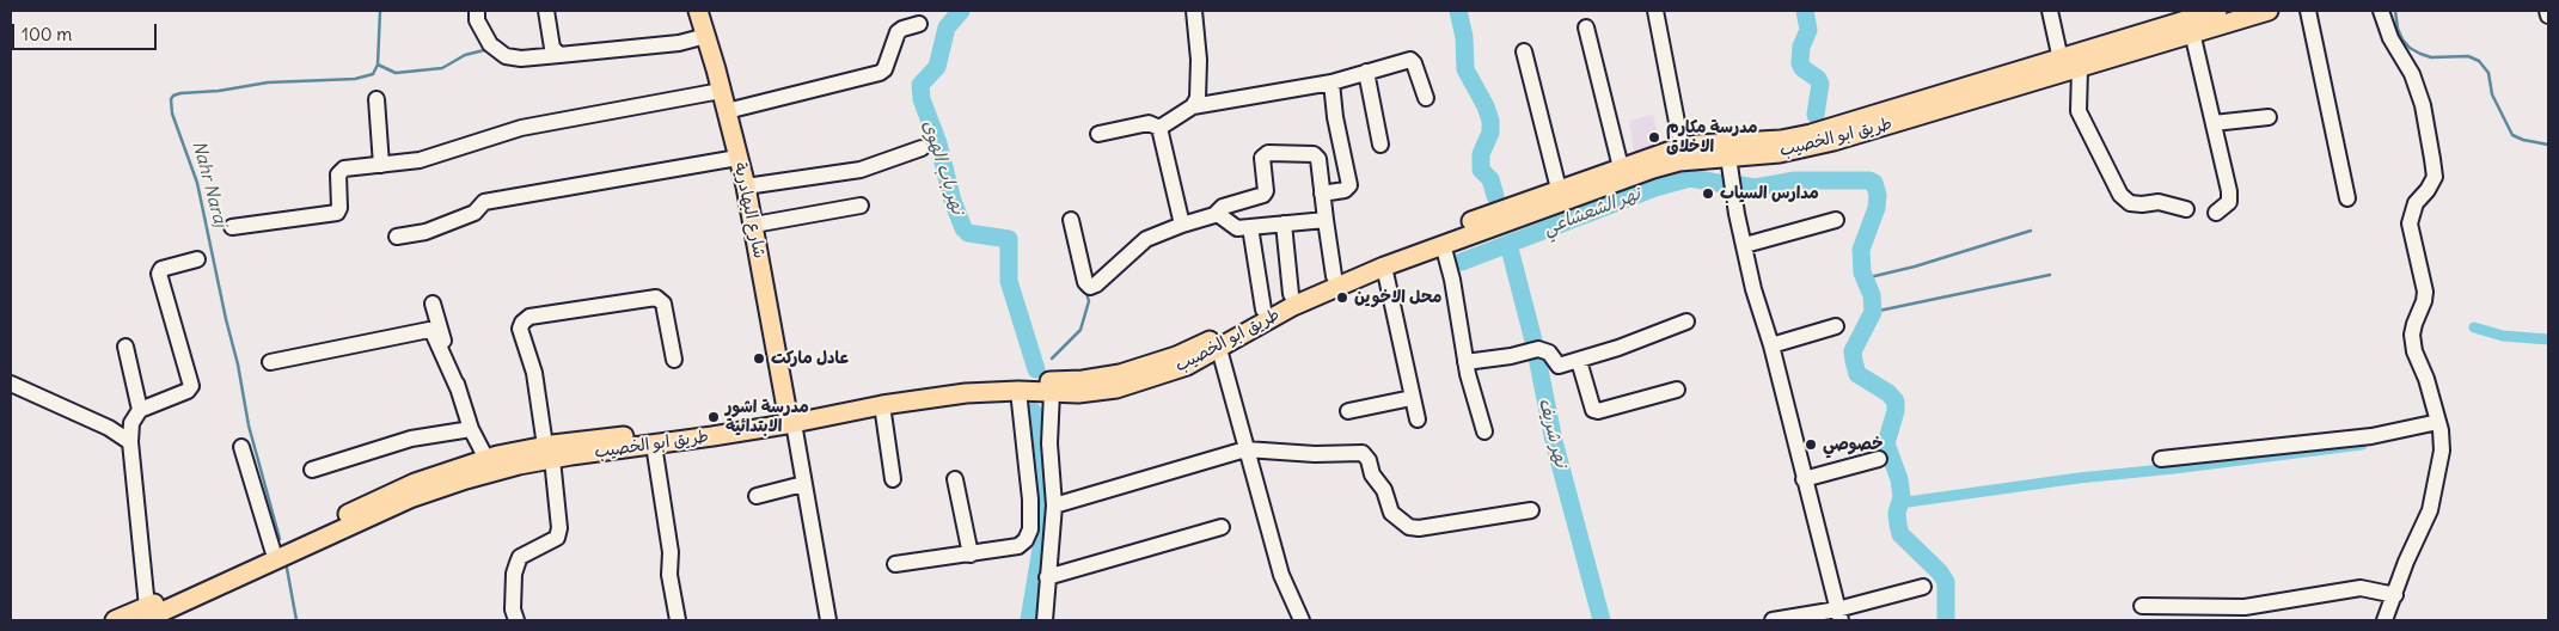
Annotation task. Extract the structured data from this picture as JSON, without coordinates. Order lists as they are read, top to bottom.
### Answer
{
  "streets": {
    "main road": ["طريق ابو الخصيب", "شارع البهادرية"]
  },
  "crossings": [
    ["طريق ابو الخصيب", "شارع البهادرية"]
  ],
  "water": [
    "نهر باب الهوى",
    "Nahr Naraj",
    "نهر الشعشاعي",
    "نهر شريف"
  ],
  "places": [
    "مدرسة مكارم الاخلاق",
    "مدارس السياب",
    "محل الاخوين",
    "عادل ماركت",
    "مدرسة اشور الابتدائية",
    "خصوصي"
  ],
  "scale_bar": "100 m"
}
